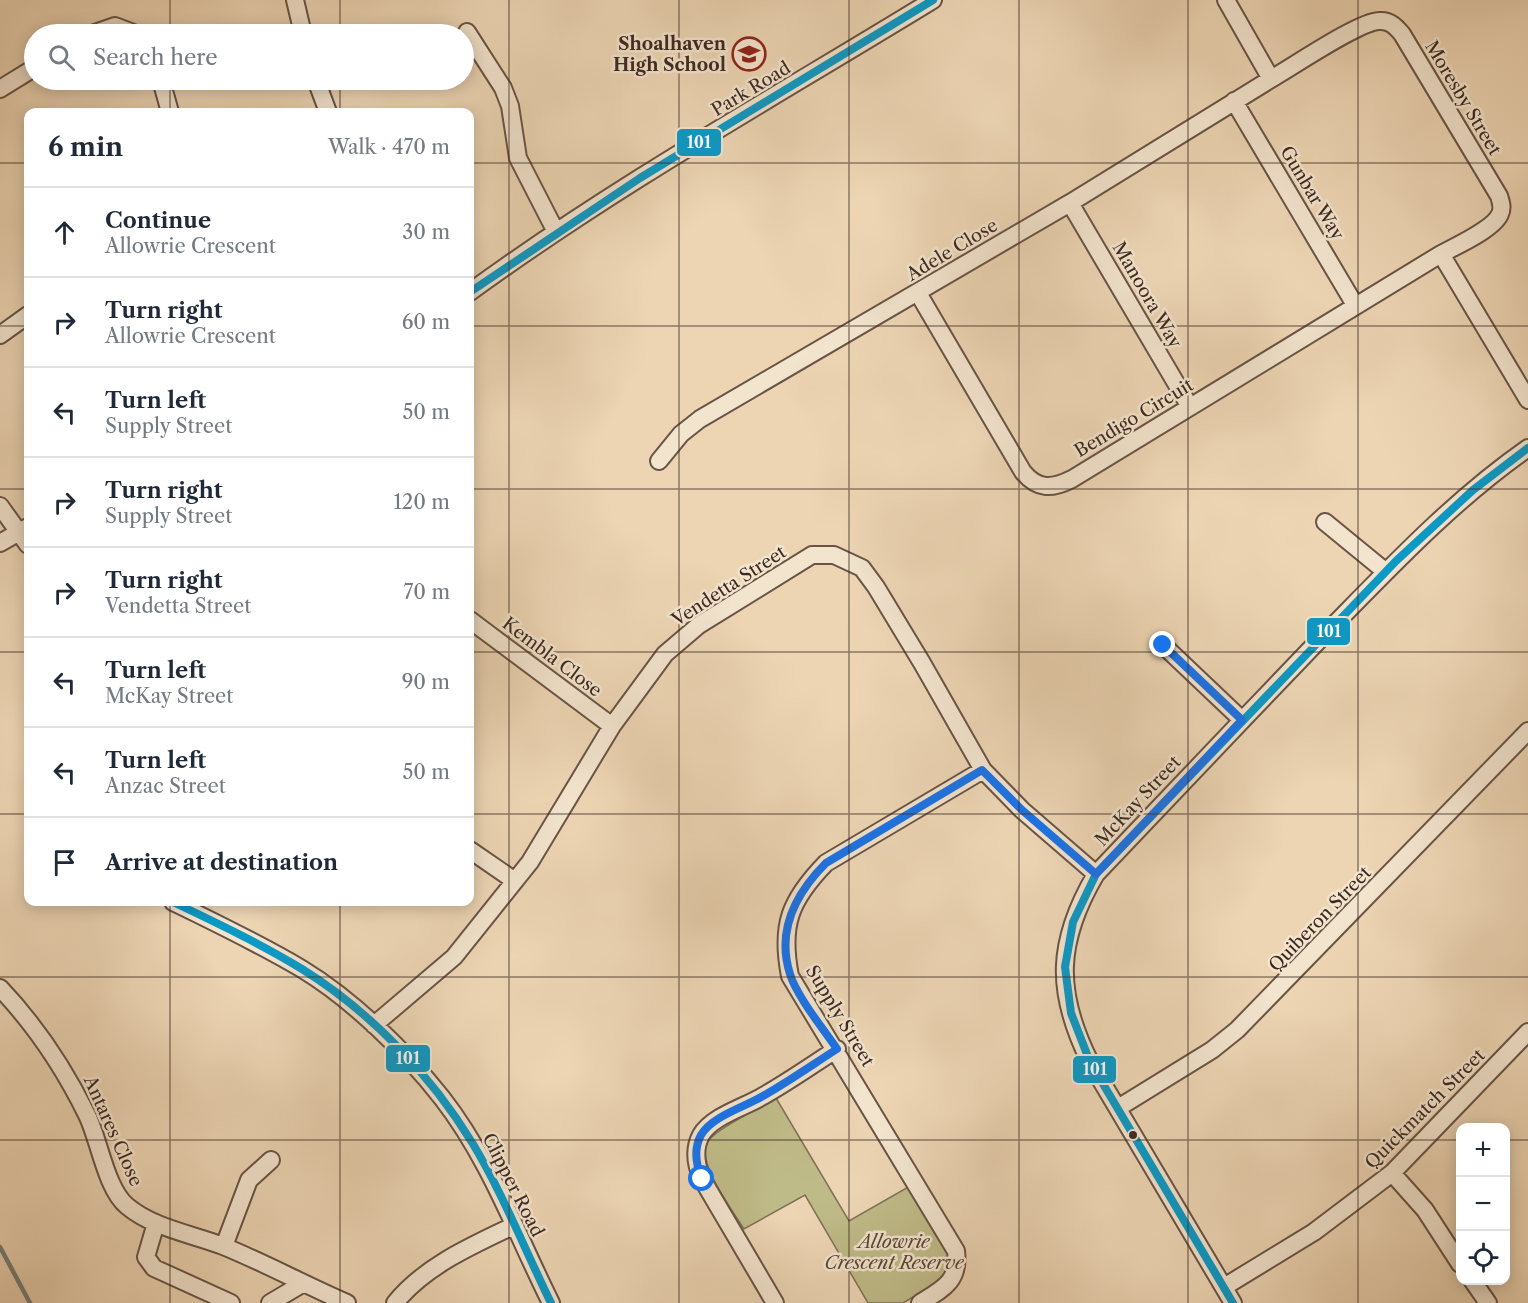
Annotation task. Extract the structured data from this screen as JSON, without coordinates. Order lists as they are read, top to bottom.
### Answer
{
  "streets": {
    "street": [
      "Park Road",
      "Moresby Street",
      "Gunbar Way",
      "Adele Close",
      "Manoora Way",
      "Bendigo Circuit",
      "Vendetta Street",
      "Kembla Close",
      "McKay Street",
      "Quiberon Street",
      "Supply Street",
      "Quickmatch Street",
      "Antares Close",
      "Clipper Road"
    ]
  },
  "crossings": [
    ["Moresby Street", "Adele Close"],
    ["Moresby Street", "Bendigo Circuit"],
    ["Gunbar Way", "Adele Close"],
    ["Gunbar Way", "Bendigo Circuit"],
    ["Adele Close", "Manoora Way"],
    ["Adele Close", "Bendigo Circuit"],
    ["Manoora Way", "Bendigo Circuit"],
    ["Vendetta Street", "Kembla Close"],
    ["Vendetta Street", "McKay Street"],
    ["Vendetta Street", "Supply Street"],
    ["Vendetta Street", "Clipper Road"],
    ["McKay Street", "Quiberon Street"],
    ["McKay Street", "Quickmatch Street"]
  ],
  "parks": ["Allowrie Crescent Reserve"],
  "places": {
    "school or university": ["Shoalhaven High School"]
  },
  "lines": ["transit line 101"],
  "page": {
    "search": "Search here",
    "heading": ["6 min", "Walk · 470 m"],
    "list": [
      ["Continue", "Allowrie Crescent", "30 m"],
      ["Turn right", "Allowrie Crescent", "60 m"],
      ["Turn left", "Supply Street", "50 m"],
      ["Turn right", "Supply Street", "120 m"],
      ["Turn right", "Vendetta Street", "70 m"],
      ["Turn left", "McKay Street", "90 m"],
      ["Turn left", "Anzac Street", "50 m"],
      "Arrive at destination"
    ],
    "map_buttons": ["+", "−"]
  }
}
